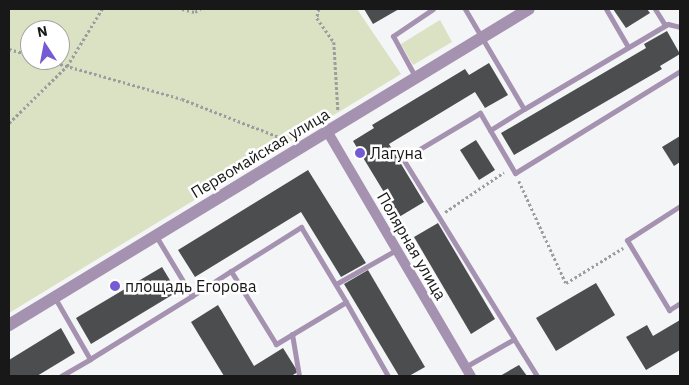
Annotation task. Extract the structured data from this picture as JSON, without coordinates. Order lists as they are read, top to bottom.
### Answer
{
  "streets": {
    "street": ["Первомайская улица", "Полярная улица"]
  },
  "crossings": [
    ["Первомайская улица", "Полярная улица"]
  ],
  "places": ["Лагуна", "площадь Егорова"],
  "north": "top"
}
